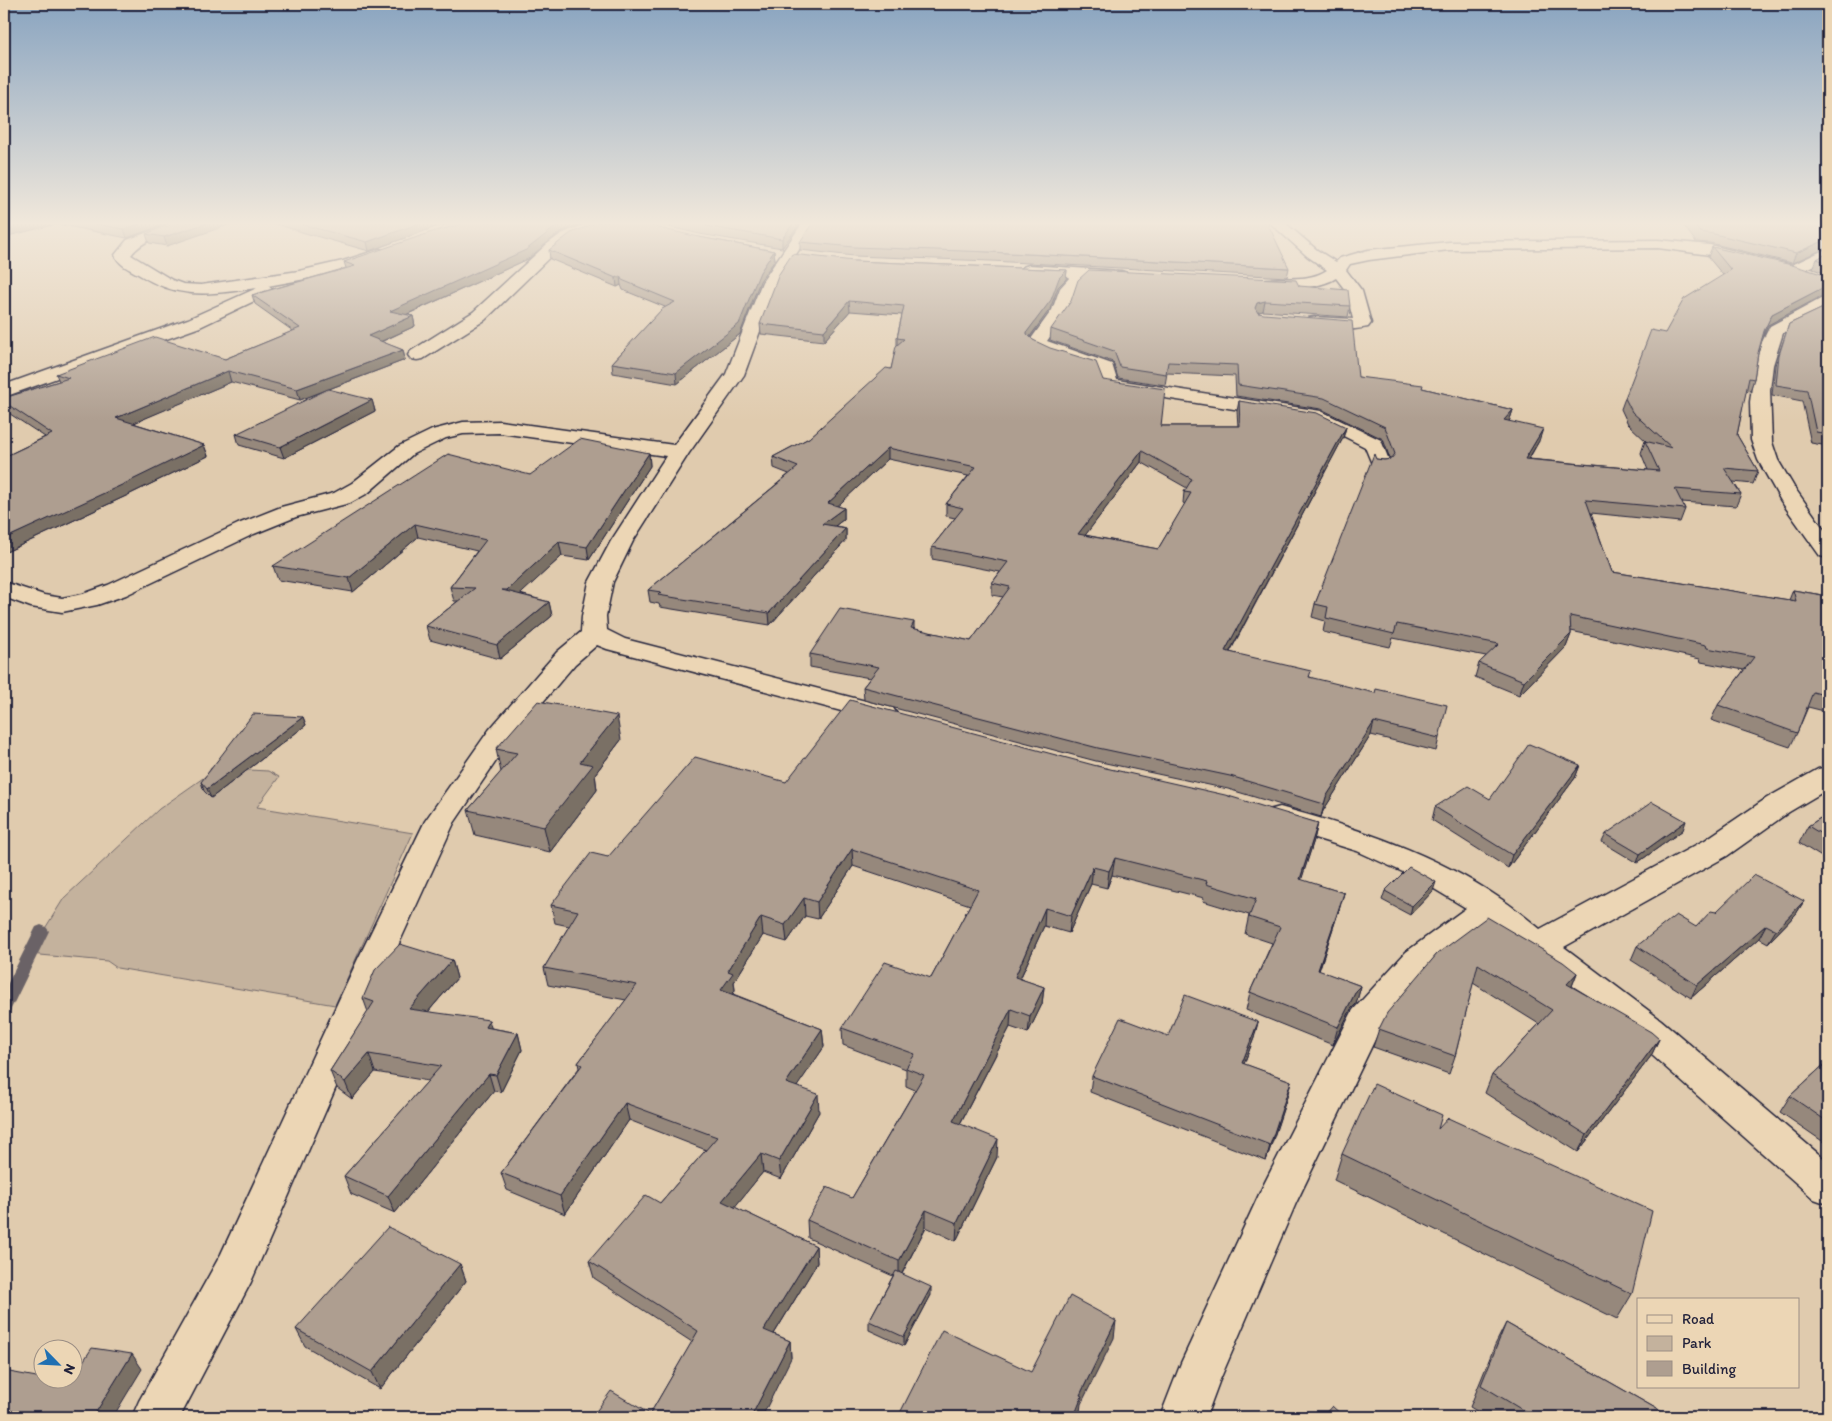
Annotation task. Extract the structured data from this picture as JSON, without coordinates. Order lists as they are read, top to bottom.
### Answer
{
  "legend": ["Road", "Park", "Building"],
  "north": "bottom right"
}
